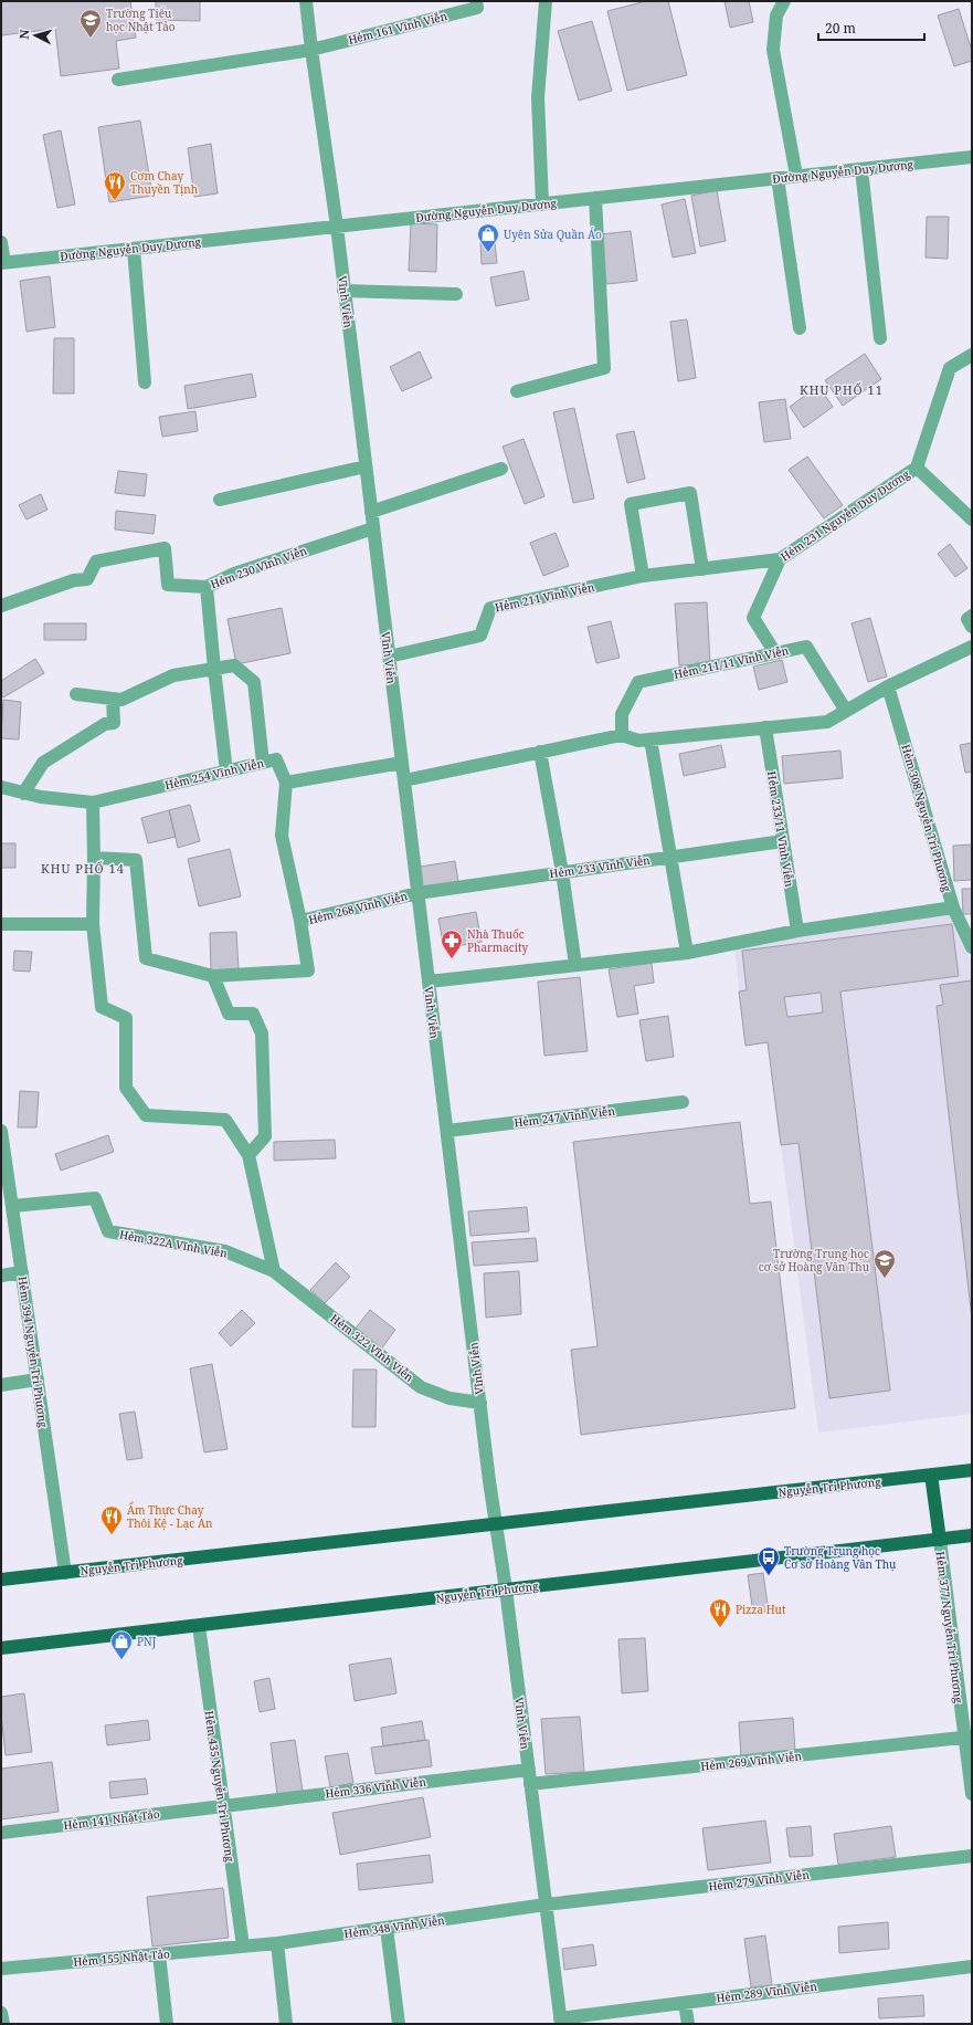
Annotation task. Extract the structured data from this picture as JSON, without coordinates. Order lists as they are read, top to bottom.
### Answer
{
  "streets": {
    "main road": ["Nguyễn Tri Phương"],
    "street": [
      "Hẻm 161 Vĩnh Viễn",
      "Đường Nguyễn Duy Dương",
      "Vĩnh Viễn",
      "Hẻm 231 Nguyễn Duy Dương",
      "Hẻm 230 Vĩnh Viễn",
      "Hẻm 211 Vĩnh Viễn",
      "Hẻm 211/11 Vĩnh Viễn",
      "Hẻm 254 Vĩnh Viễn",
      "Hẻm 308 Nguyễn Tri Phương",
      "Hẻm 233/11 Vĩnh Viễn",
      "Hẻm 233 Vĩnh Viễn",
      "Hẻm 268 Vĩnh Viễn",
      "Hẻm 247 Vĩnh Viễn",
      "Hẻm 322A Vĩnh Viễn",
      "Hẻm 322 Vĩnh Viễn",
      "Hẻm 394 Nguyễn Tri Phương",
      "Hẻm 377 Nguyễn Tri Phương",
      "Hẻm 269 Vĩnh Viễn",
      "Hẻm 435 Nguyễn Tri Phương",
      "Hẻm 336 Vĩnh Viễn",
      "Hẻm 141 Nhật Tảo",
      "Hẻm 279 Vĩnh Viễn",
      "Hẻm 348 Vĩnh Viễn",
      "Hẻm 155 Nhật Tảo",
      "Hẻm 289 Vĩnh Viễn"
    ]
  },
  "crossings": [
    ["Hẻm 161 Vĩnh Viễn", "Vĩnh Viễn"],
    ["Đường Nguyễn Duy Dương", "Vĩnh Viễn"],
    ["Vĩnh Viễn", "Hẻm 230 Vĩnh Viễn"],
    ["Vĩnh Viễn", "Hẻm 211 Vĩnh Viễn"],
    ["Vĩnh Viễn", "Hẻm 233 Vĩnh Viễn"],
    ["Vĩnh Viễn", "Hẻm 268 Vĩnh Viễn"],
    ["Vĩnh Viễn", "Hẻm 247 Vĩnh Viễn"],
    ["Vĩnh Viễn", "Hẻm 322 Vĩnh Viễn"],
    ["Vĩnh Viễn", "Nguyễn Tri Phương"],
    ["Vĩnh Viễn", "Hẻm 269 Vĩnh Viễn"],
    ["Vĩnh Viễn", "Hẻm 336 Vĩnh Viễn"],
    ["Vĩnh Viễn", "Hẻm 279 Vĩnh Viễn"],
    ["Vĩnh Viễn", "Hẻm 348 Vĩnh Viễn"],
    ["Vĩnh Viễn", "Hẻm 289 Vĩnh Viễn"],
    ["Hẻm 231 Nguyễn Duy Dương", "Hẻm 211 Vĩnh Viễn"],
    ["Hẻm 233/11 Vĩnh Viễn", "Hẻm 233 Vĩnh Viễn"],
    ["Hẻm 233 Vĩnh Viễn", "Hẻm 268 Vĩnh Viễn"],
    ["Hẻm 322A Vĩnh Viễn", "Hẻm 322 Vĩnh Viễn"],
    ["Hẻm 322A Vĩnh Viễn", "Hẻm 394 Nguyễn Tri Phương"],
    ["Hẻm 394 Nguyễn Tri Phương", "Nguyễn Tri Phương"],
    ["Nguyễn Tri Phương", "Hẻm 377 Nguyễn Tri Phương"],
    ["Nguyễn Tri Phương", "Hẻm 435 Nguyễn Tri Phương"],
    ["Hẻm 377 Nguyễn Tri Phương", "Hẻm 269 Vĩnh Viễn"],
    ["Hẻm 435 Nguyễn Tri Phương", "Hẻm 336 Vĩnh Viễn"],
    ["Hẻm 435 Nguyễn Tri Phương", "Hẻm 141 Nhật Tảo"],
    ["Hẻm 435 Nguyễn Tri Phương", "Hẻm 348 Vĩnh Viễn"],
    ["Hẻm 435 Nguyễn Tri Phương", "Hẻm 155 Nhật Tảo"],
    ["Hẻm 336 Vĩnh Viễn", "Hẻm 141 Nhật Tảo"],
    ["Hẻm 279 Vĩnh Viễn", "Hẻm 348 Vĩnh Viễn"],
    ["Hẻm 348 Vĩnh Viễn", "Hẻm 155 Nhật Tảo"]
  ],
  "districts": ["KHU PHỐ 11", "KHU PHỐ 14"],
  "places": {
    "school or university": ["Trường Tiểu học Nhật Tảo", "Trường Trung học cơ sở Hoàng Văn Thụ"],
    "restaurant": ["Cơm Chay Thuyền Tịnh", "Ẩm Thực Chay Thôi Kệ - Lạc An", "Pizza Hut"],
    "shop": ["Uyên Sửa Quần Áo", "PNJ"],
    "pharmacy": ["Nhà Thuốc Pharmacity"],
    "bus stop": ["Trường Trung học Cơ sở Hoàng Văn Thụ"]
  },
  "scale_bar": "20 m",
  "north": "left"
}
